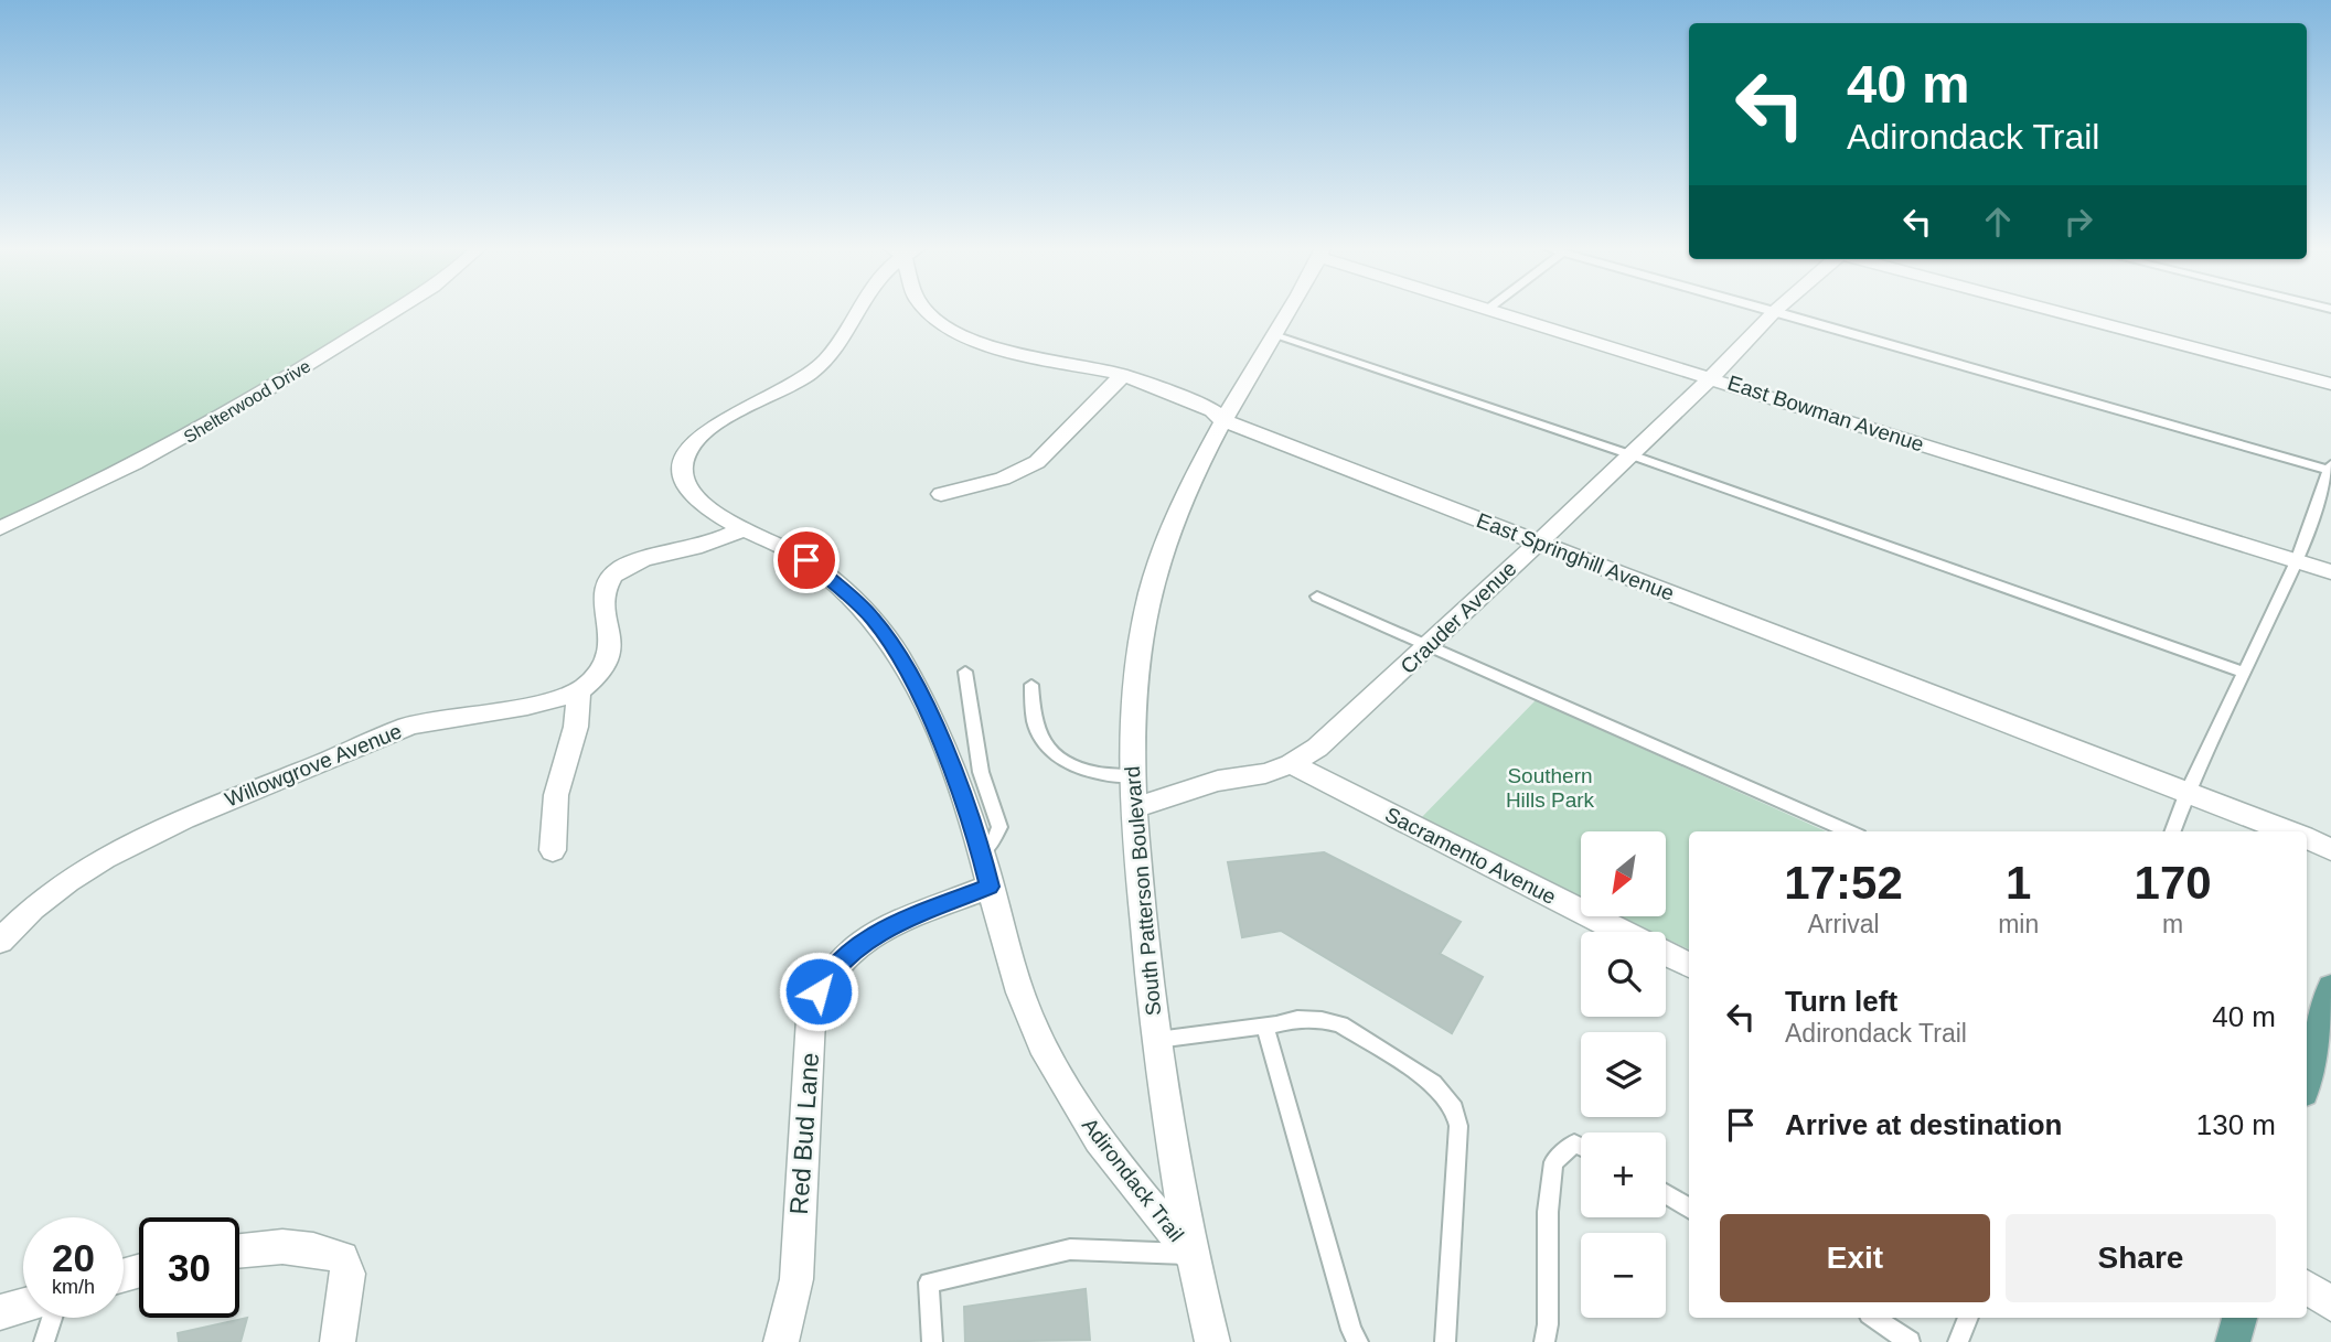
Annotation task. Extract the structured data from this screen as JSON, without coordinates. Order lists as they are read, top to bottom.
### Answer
{
  "streets": {
    "street": [
      "Shelterwood Drive",
      "East Bowman Avenue",
      "East Springhill Avenue",
      "Crauder Avenue",
      "Willowgrove Avenue",
      "Sacramento Avenue",
      "South Patterson Boulevard",
      "Red Bud Lane",
      "Adirondack Trail"
    ]
  },
  "crossings": [
    ["East Bowman Avenue", "Crauder Avenue"],
    ["East Springhill Avenue", "Crauder Avenue"],
    ["East Springhill Avenue", "South Patterson Boulevard"],
    ["Crauder Avenue", "Sacramento Avenue"],
    ["Crauder Avenue", "South Patterson Boulevard"],
    ["South Patterson Boulevard", "Adirondack Trail"],
    ["Red Bud Lane", "Adirondack Trail"]
  ],
  "parks": ["Southern Hills Park"],
  "north": "bottom left",
  "page": {
    "turn": ["40 m", "Adirondack Trail"],
    "map_buttons": ["+", "−"],
    "eta": [
      "17:52",
      "Arrival",
      "1",
      "min",
      "170",
      "m"
    ],
    "list": [
      {
        "name": "Turn left",
        "note": "Adirondack Trail",
        "value": "40 m"
      },
      {
        "name": "Arrive at destination",
        "value": "130 m"
      }
    ],
    "buttons": ["Exit", "Share"],
    "speed": "20 km/h",
    "limit": "30"
  }
}
